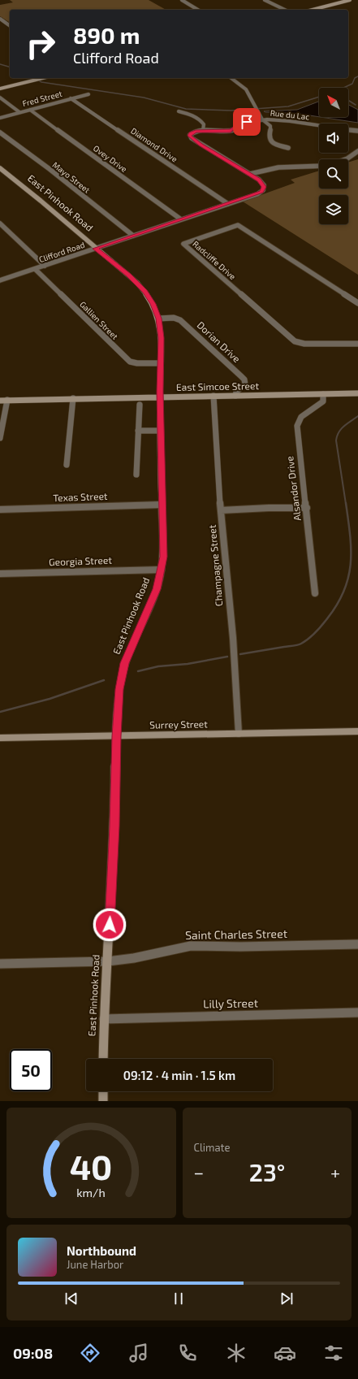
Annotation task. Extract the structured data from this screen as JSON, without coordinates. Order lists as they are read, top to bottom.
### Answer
{
  "streets": {
    "main road": ["East Pinhook Road", "East Simcoe Street", "Surrey Street"],
    "street": [
      "Fred Street",
      "Rue du Lac",
      "Diamond Drive",
      "Ovey Drive",
      "Mayo Street",
      "Clifford Road",
      "Radcliffe Drive",
      "Gallien Street",
      "Dorian Drive",
      "Alsandor Drive",
      "Texas Street",
      "Georgia Street",
      "Champagne Street",
      "Saint Charles Street",
      "Lilly Street"
    ]
  },
  "crossings": [
    ["Fred Street", "Diamond Drive"],
    ["Fred Street", "Ovey Drive"],
    ["Rue du Lac", "Clifford Road"],
    ["Diamond Drive", "Clifford Road"],
    ["Ovey Drive", "Clifford Road"],
    ["Mayo Street", "Clifford Road"],
    ["East Pinhook Road", "Clifford Road"],
    ["East Pinhook Road", "Gallien Street"],
    ["East Pinhook Road", "Dorian Drive"],
    ["East Pinhook Road", "East Simcoe Street"],
    ["East Pinhook Road", "Texas Street"],
    ["East Pinhook Road", "Georgia Street"],
    ["East Pinhook Road", "Surrey Street"],
    ["East Pinhook Road", "Saint Charles Street"],
    ["East Pinhook Road", "Lilly Street"],
    ["Clifford Road", "Gallien Street"],
    ["Dorian Drive", "East Simcoe Street"],
    ["East Simcoe Street", "Alsandor Drive"],
    ["East Simcoe Street", "Champagne Street"],
    ["Champagne Street", "Surrey Street"]
  ],
  "north": "top left",
  "page": {
    "turn": ["890 m", "Clifford Road"],
    "limit": "50",
    "trip": "09:12 · 4 min · 1.5 km",
    "tile": "Climate",
    "heat": ["−", "23°", "+"],
    "song": ["Northbound", "June Harbor"],
    "tabs": "09:08",
    "gauge": ["40", "km/h"]
  }
}
